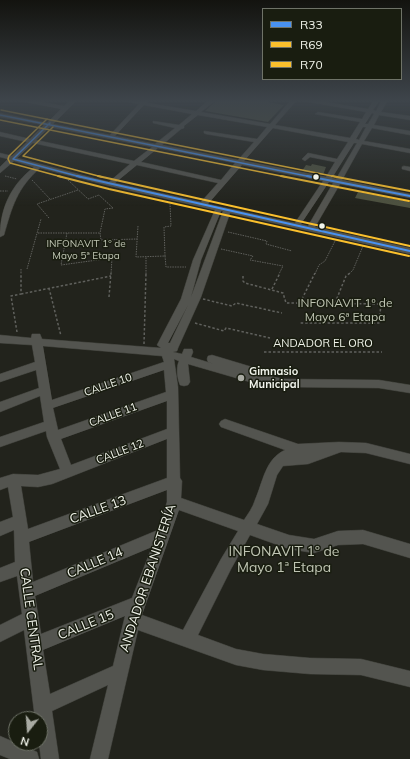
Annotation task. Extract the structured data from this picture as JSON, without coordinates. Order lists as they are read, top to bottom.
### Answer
{
  "streets": {
    "street": [
      "CALLE 10",
      "CALLE 11",
      "CALLE 12",
      "CALLE 13",
      "CALLE 14",
      "ANDADOR EBANISTERÍA",
      "CALLE CENTRAL",
      "CALLE 15"
    ],
    "path": ["ANDADOR EL ORO"]
  },
  "crossings": [
    ["CALLE 10", "ANDADOR EBANISTERÍA"],
    ["CALLE 11", "ANDADOR EBANISTERÍA"],
    ["CALLE 12", "ANDADOR EBANISTERÍA"],
    ["CALLE 12", "CALLE CENTRAL"],
    ["CALLE 13", "ANDADOR EBANISTERÍA"],
    ["CALLE 13", "CALLE CENTRAL"],
    ["CALLE 14", "ANDADOR EBANISTERÍA"],
    ["CALLE 14", "CALLE CENTRAL"],
    ["ANDADOR EBANISTERÍA", "CALLE 15"],
    ["CALLE CENTRAL", "CALLE 15"]
  ],
  "districts": ["INFONAVIT 1º de Mayo 5ª Etapa", "INFONAVIT 1º de Mayo 6ª Etapa", "INFONAVIT 1º de Mayo 1ª Etapa"],
  "places": ["Gimnasio Municipal"],
  "lines": ["transit line R33", "transit line R69", "transit line R70"],
  "legend": ["R33", "R69", "R70"],
  "north": "bottom"
}
